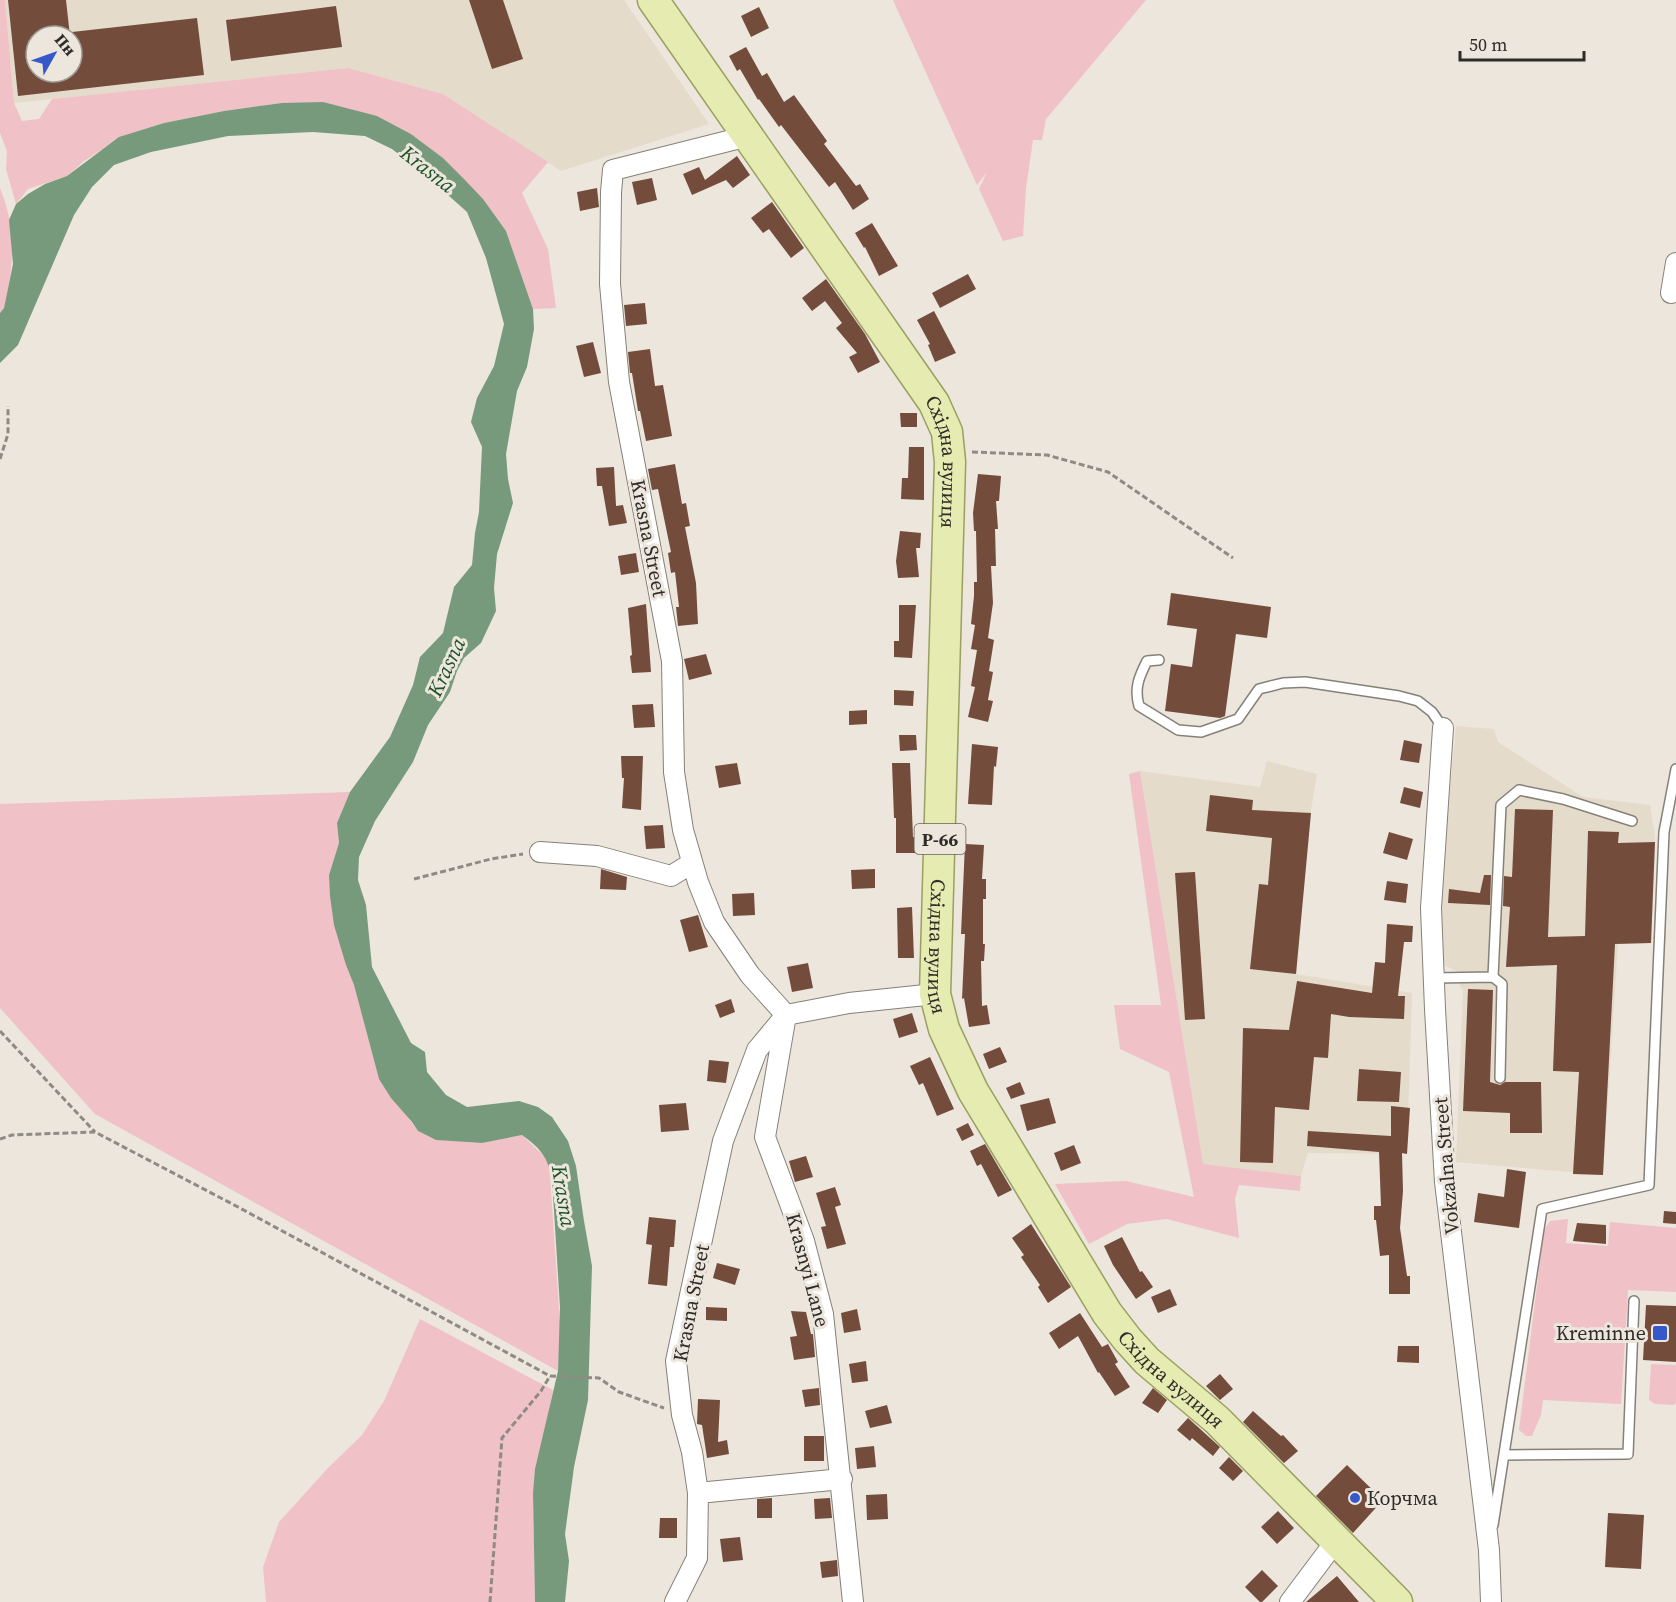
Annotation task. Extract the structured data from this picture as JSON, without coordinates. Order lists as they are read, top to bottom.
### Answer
{
  "streets": {
    "main road": ["Східна вулиця", "Р-66"],
    "street": ["Krasna Street", "Vokzalna Street", "Krasnyi Lane"]
  },
  "crossings": [
    ["Східна вулиця", "Krasna Street"],
    ["Krasna Street", "Krasnyi Lane"]
  ],
  "water": ["Krasna"],
  "places": {
    "transit": ["Kreminne"],
    "other": ["Корчма"]
  },
  "scale_bar": "50 m",
  "north": "top right"
}
